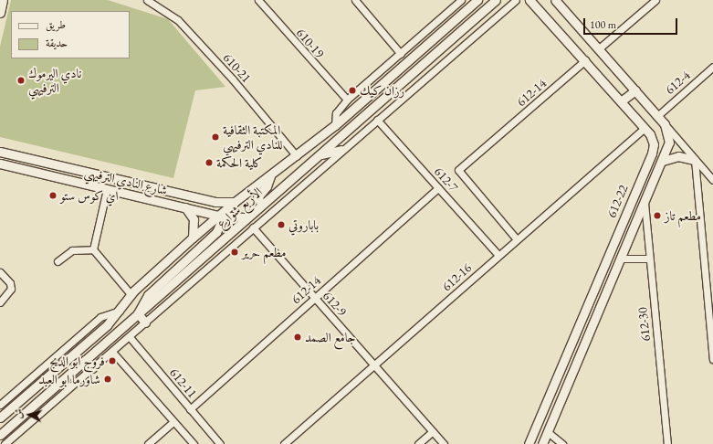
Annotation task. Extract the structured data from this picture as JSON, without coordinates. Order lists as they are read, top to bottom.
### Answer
{
  "streets": {
    "street": [
      "610-19",
      "610-21",
      "612-4",
      "612-14",
      "612-7",
      "شارع النادي الترفيهي",
      "612-22",
      "الأربع شوارع",
      "612-16",
      "612-9",
      "612-30",
      "612-11"
    ]
  },
  "crossings": [
    ["610-21", "الأربع شوارع"],
    ["612-4", "612-22"],
    ["612-14", "612-7"],
    ["612-14", "612-22"],
    ["612-14", "612-9"],
    ["612-14", "612-11"],
    ["612-7", "612-16"],
    ["شارع النادي الترفيهي", "الأربع شوارع"],
    ["612-22", "612-16"],
    ["612-22", "612-30"],
    ["612-16", "612-9"]
  ],
  "places": [
    "نادي اليرموك الترفيهي",
    "رزان كيك",
    "المكتبة الثقافية للنادي الترفيهي",
    "كلية الحكمة",
    "اي كوس ستو",
    "مطعم تاز",
    "باباروتي",
    "مطعم حرير",
    "جامع الصمد",
    "فروج ابو الديج",
    "شاورما ابو العبد"
  ],
  "legend": ["طريق", "حديقة"],
  "scale_bar": "100 m",
  "north": "left"
}
